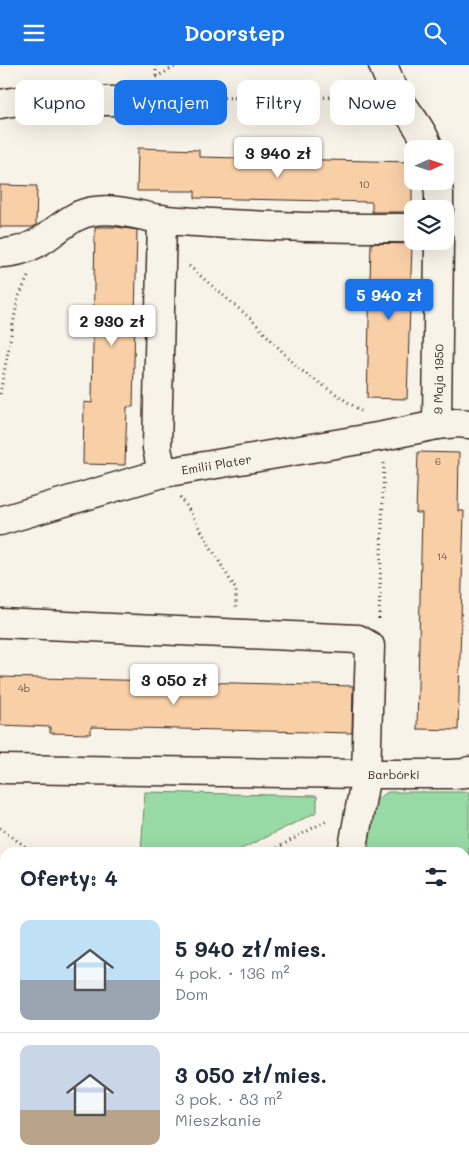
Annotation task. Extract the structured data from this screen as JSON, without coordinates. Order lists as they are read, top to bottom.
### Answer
{
  "streets": {
    "street": ["9 Maja 1950", "Emilii Plater", "Barbórki"]
  },
  "crossings": [
    ["9 Maja 1950", "Emilii Plater"]
  ],
  "house_numbers": [
    "10",
    "6",
    "14",
    "4b"
  ],
  "north": "right",
  "page": {
    "header": "Doorstep",
    "chip": [
      "Kupno",
      "Wynajem",
      "Filtry",
      "Nowe"
    ],
    "price": [
      "3 940 zł",
      "5 940 zł",
      "2 930 zł",
      "3 050 zł"
    ],
    "heading": "Oferty: 4",
    "list": [
      {
        "name": "5 940 zł/mies.",
        "note": "4 pok. · 136 m² · Dom"
      },
      {
        "name": "3 050 zł/mies.",
        "note": "3 pok. · 83 m² · Mieszkanie"
      }
    ]
  }
}
